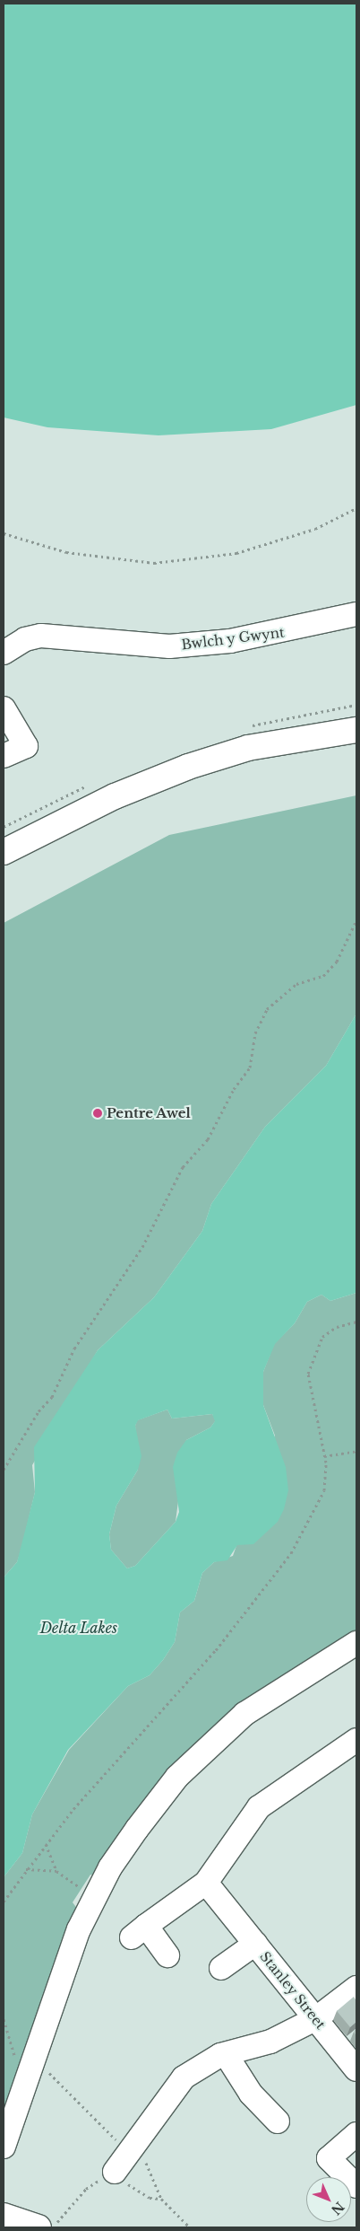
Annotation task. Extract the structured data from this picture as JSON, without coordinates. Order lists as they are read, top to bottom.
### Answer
{
  "streets": {
    "street": ["Bwlch y Gwynt", "Stanley Street"]
  },
  "water": ["Delta Lakes"],
  "places": ["Pentre Awel"],
  "north": "bottom right"
}
